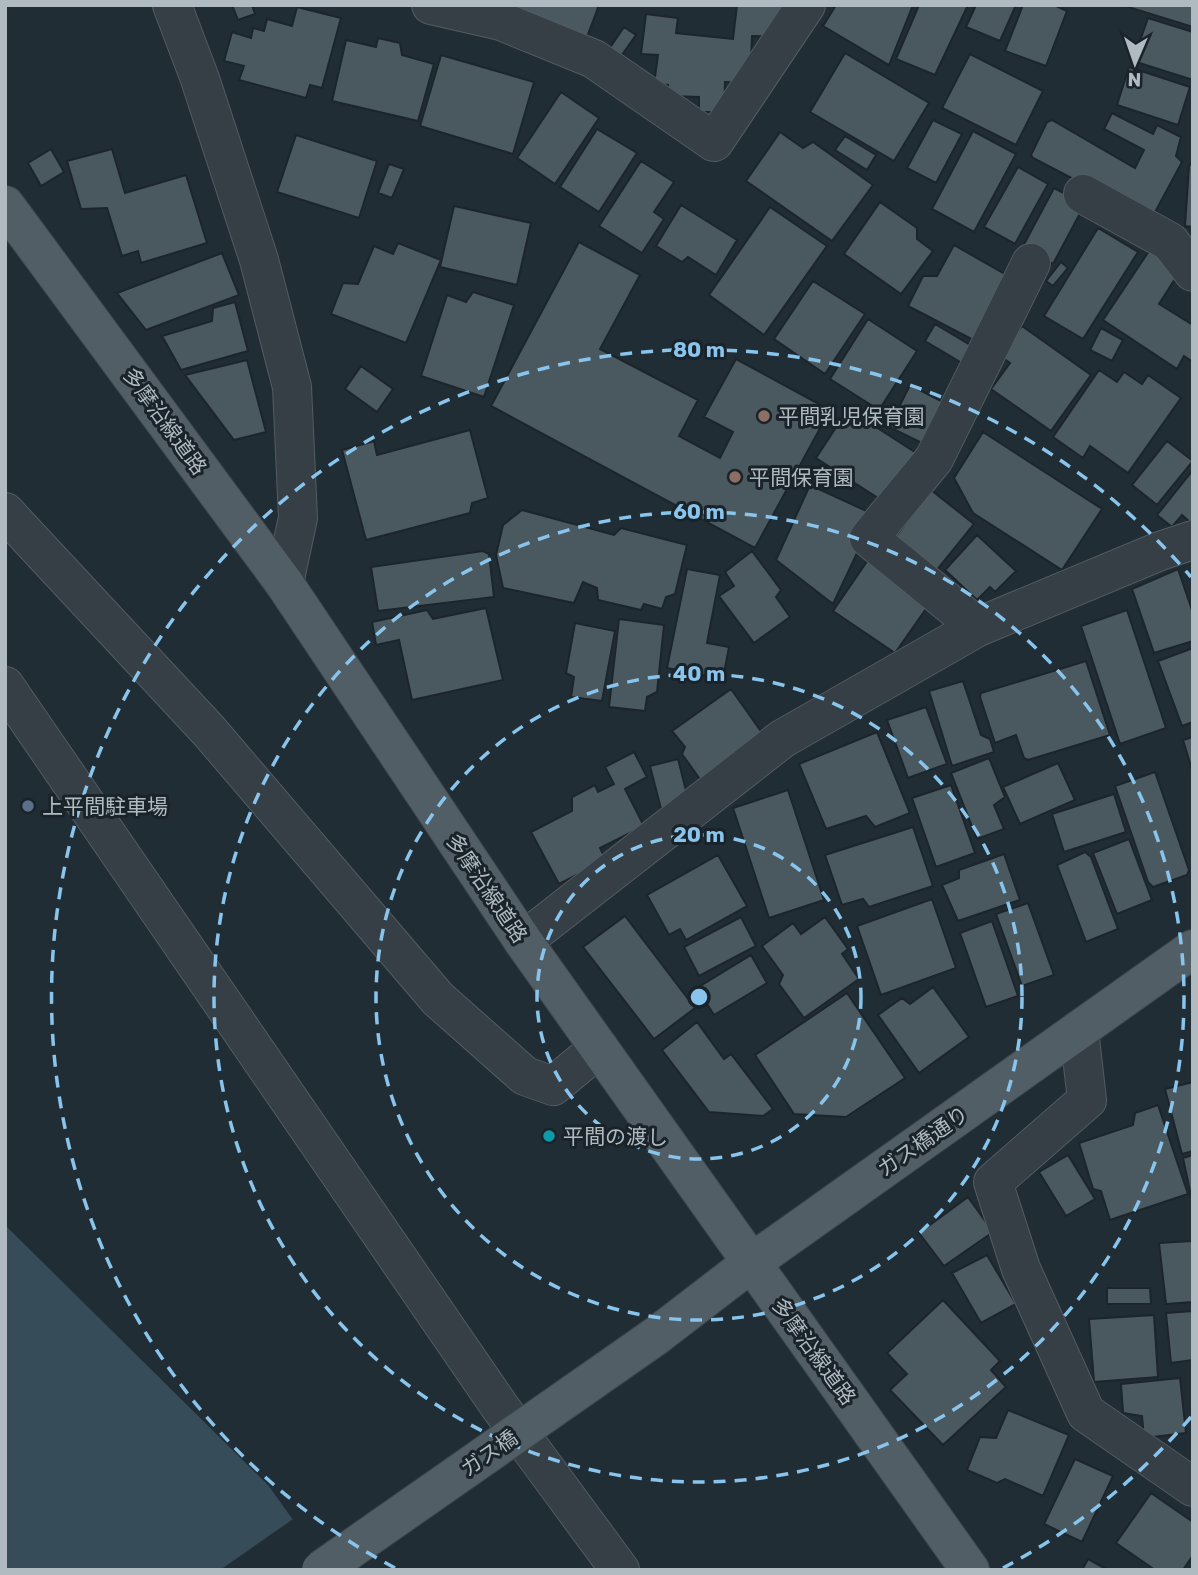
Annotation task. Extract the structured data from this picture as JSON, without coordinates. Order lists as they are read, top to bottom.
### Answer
{
  "streets": {
    "main road": ["多摩沿線道路", "ガス橋通り", "ガス橋"]
  },
  "crossings": [
    ["多摩沿線道路", "ガス橋通り"],
    ["ガス橋通り", "ガス橋"]
  ],
  "places": [
    "平間乳児保育園",
    "平間保育園",
    "上平間駐車場",
    "平間の渡し"
  ],
  "north": "bottom",
  "rings": [
    "80 m",
    "60 m",
    "40 m",
    "20 m"
  ]
}
